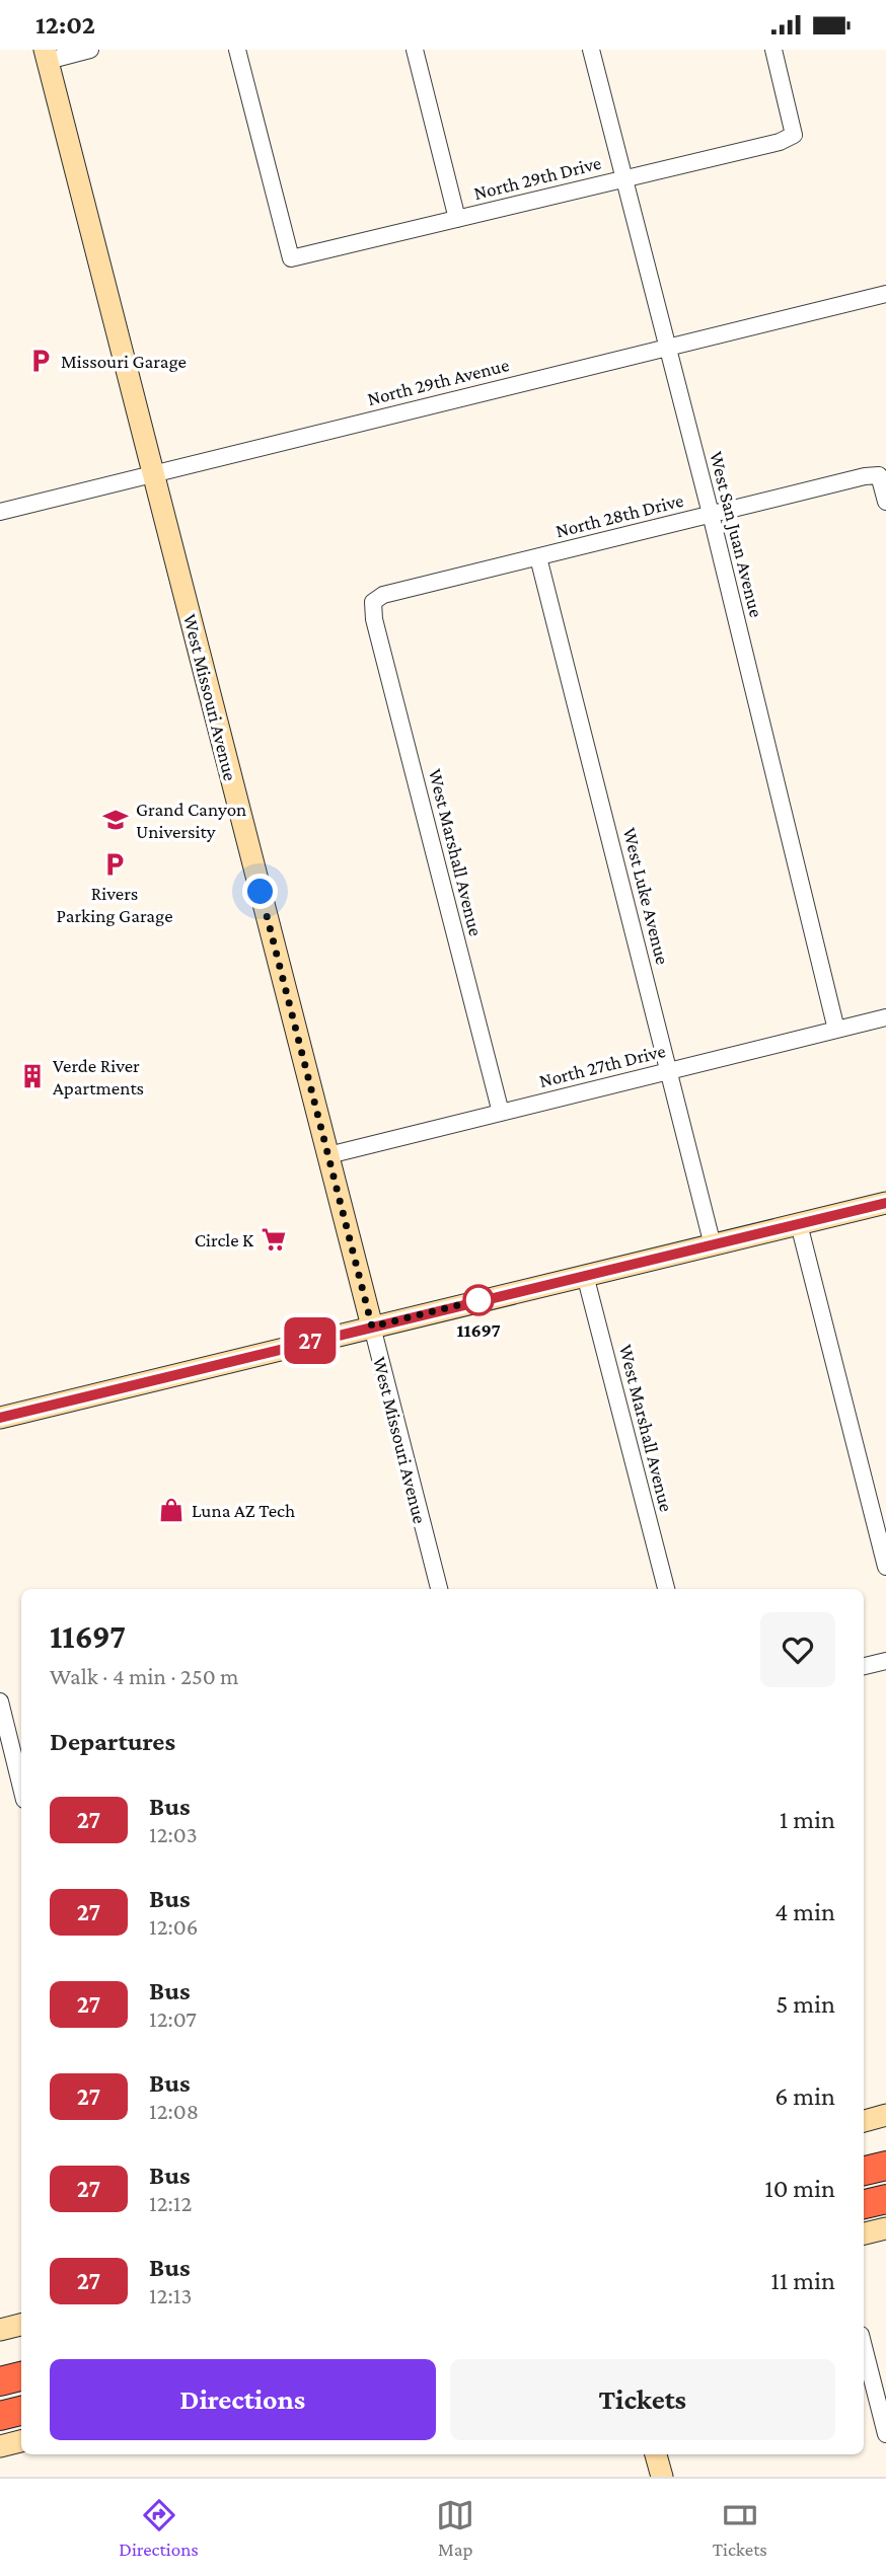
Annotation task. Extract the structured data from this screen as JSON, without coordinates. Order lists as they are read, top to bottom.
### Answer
{
  "streets": {
    "street": [
      "North 29th Drive",
      "North 29th Avenue",
      "North 28th Drive",
      "West San Juan Avenue",
      "West Missouri Avenue",
      "West Marshall Avenue",
      "West Luke Avenue",
      "North 27th Drive"
    ]
  },
  "crossings": [
    ["North 29th Drive", "West San Juan Avenue"],
    ["North 29th Avenue", "West San Juan Avenue"],
    ["North 29th Avenue", "West Missouri Avenue"],
    ["North 28th Drive", "West San Juan Avenue"],
    ["North 28th Drive", "West Marshall Avenue"],
    ["North 28th Drive", "West Luke Avenue"],
    ["West San Juan Avenue", "North 27th Drive"],
    ["West Missouri Avenue", "North 27th Drive"],
    ["West Marshall Avenue", "North 27th Drive"],
    ["West Luke Avenue", "North 27th Drive"]
  ],
  "places": {
    "parking": ["Missouri Garage", "Rivers Parking Garage"],
    "school or university": ["Grand Canyon University"],
    "building": ["Verde River Apartments"],
    "supermarket": ["Circle K"],
    "other": ["11697"],
    "shop": ["Luna AZ Tech"]
  },
  "lines": ["bus line 27"],
  "page": {
    "status": "12:02",
    "on_map": "27",
    "heading": [
      ["11697", "Walk · 4 min · 250 m"],
      "Departures"
    ],
    "list": [
      {
        "mark": "27",
        "name": "Bus",
        "note": "12:03",
        "value": "1 min"
      },
      {
        "mark": "27",
        "name": "Bus",
        "note": "12:06",
        "value": "4 min"
      },
      {
        "mark": "27",
        "name": "Bus",
        "note": "12:07",
        "value": "5 min"
      },
      {
        "mark": "27",
        "name": "Bus",
        "note": "12:08",
        "value": "6 min"
      },
      {
        "mark": "27",
        "name": "Bus",
        "note": "12:12",
        "value": "10 min"
      },
      {
        "mark": "27",
        "name": "Bus",
        "note": "12:13",
        "value": "11 min"
      }
    ],
    "buttons": ["Directions", "Tickets"],
    "tabs": ["Directions", "Map", "Tickets"]
  }
}
